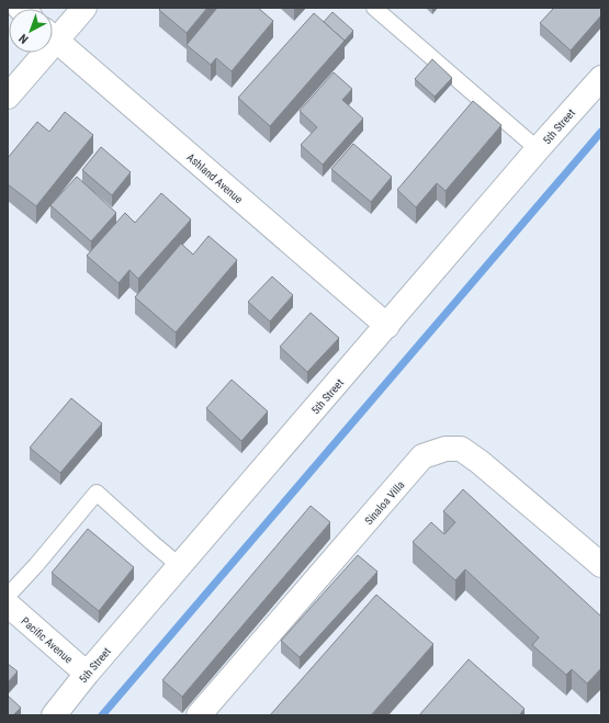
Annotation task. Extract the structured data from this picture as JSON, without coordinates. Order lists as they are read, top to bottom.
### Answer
{
  "streets": {
    "street": [
      "5th Street",
      "Ashland Avenue",
      "Sinaloa Villa",
      "Pacific Avenue"
    ]
  },
  "crossings": [
    ["5th Street", "Ashland Avenue"],
    ["5th Street", "Pacific Avenue"]
  ],
  "north": "bottom left"
}
